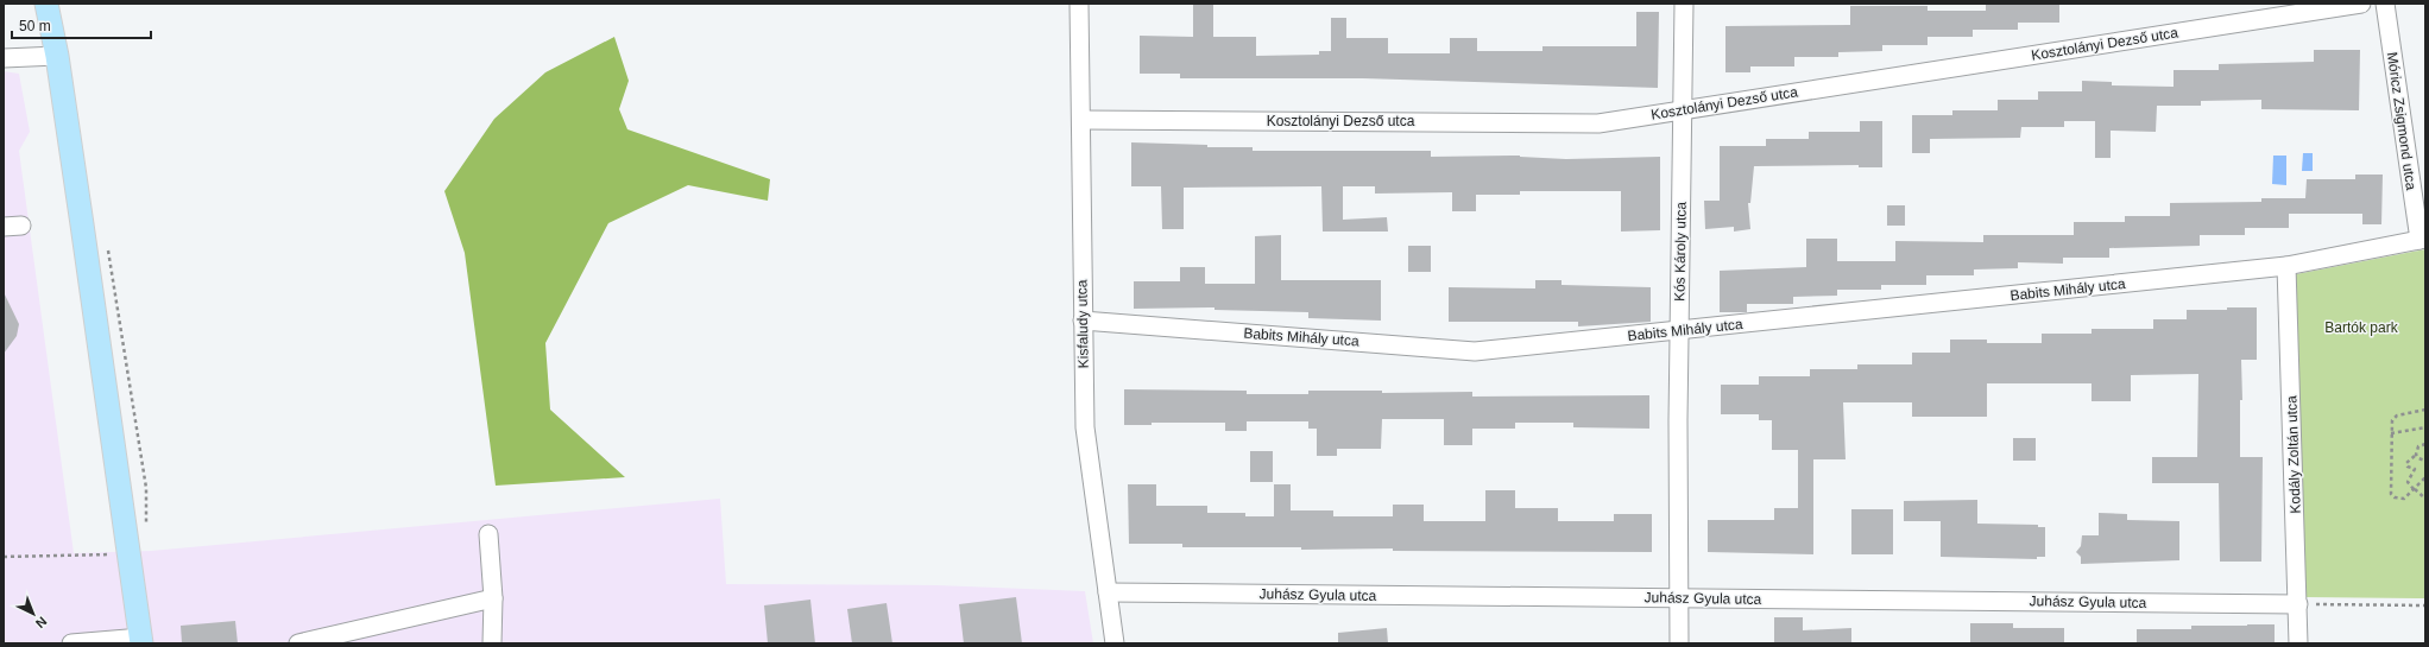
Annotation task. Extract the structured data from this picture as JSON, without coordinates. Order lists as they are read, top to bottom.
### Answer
{
  "streets": {
    "street": [
      "Kosztolányi Dezső utca",
      "Móricz Zsigmond utca",
      "Kós Károly utca",
      "Babits Mihály utca",
      "Kisfaludy utca",
      "Kodály Zoltán utca",
      "Juhász Gyula utca"
    ]
  },
  "crossings": [
    ["Kosztolányi Dezső utca", "Kós Károly utca"],
    ["Kosztolányi Dezső utca", "Kisfaludy utca"],
    ["Móricz Zsigmond utca", "Babits Mihály utca"],
    ["Kós Károly utca", "Babits Mihály utca"],
    ["Kós Károly utca", "Juhász Gyula utca"],
    ["Babits Mihály utca", "Kisfaludy utca"],
    ["Babits Mihály utca", "Kodály Zoltán utca"],
    ["Kisfaludy utca", "Juhász Gyula utca"],
    ["Kodály Zoltán utca", "Juhász Gyula utca"]
  ],
  "parks": ["Bartók park"],
  "scale_bar": "50 m",
  "north": "bottom right"
}
